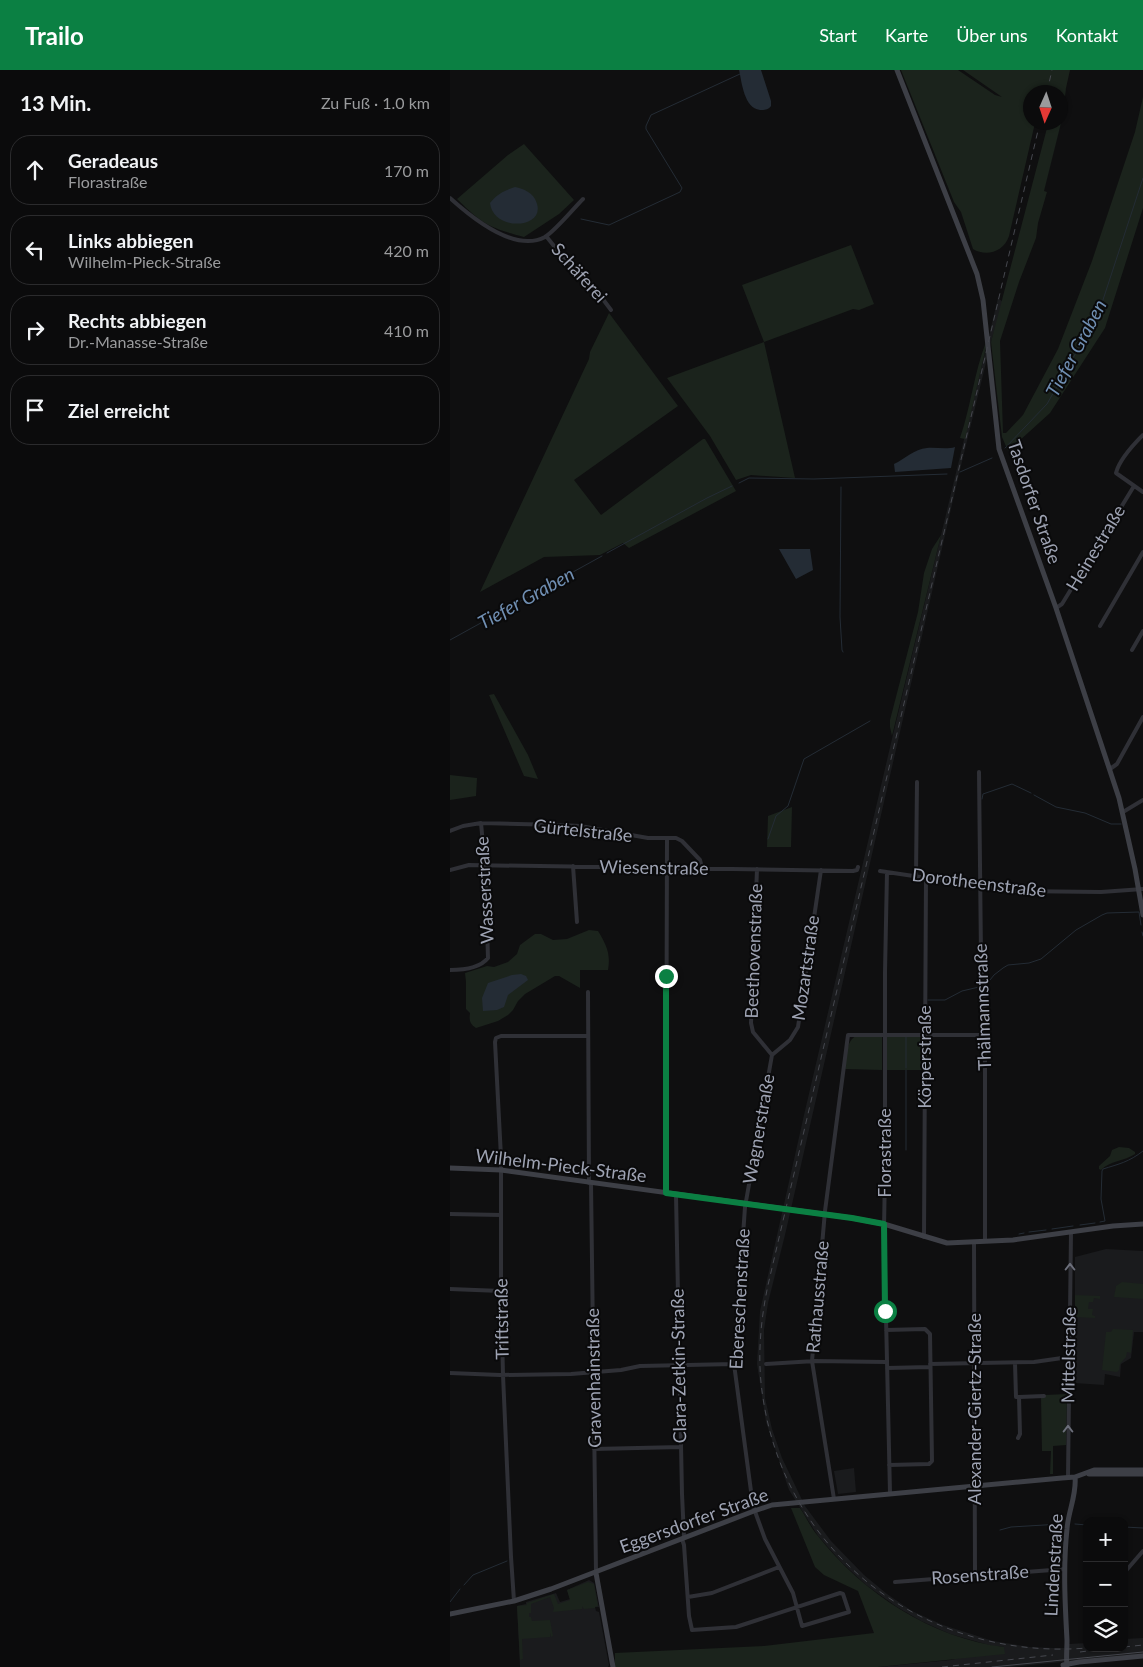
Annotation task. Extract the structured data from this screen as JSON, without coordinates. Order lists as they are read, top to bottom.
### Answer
{
  "streets": {
    "street": [
      "Schäferei",
      "Tasdorfer Straße",
      "Heinestraße",
      "Gürtelstraße",
      "Wiesenstraße",
      "Dorotheenstraße",
      "Wasserstraße",
      "Beethovenstraße",
      "Mozartstraße",
      "Thälmannstraße",
      "Körperstraße",
      "Wagnerstraße",
      "Florastraße",
      "Wilhelm-Pieck-Straße",
      "Rathausstraße",
      "Ebereschenstraße",
      "Triftstraße",
      "Mittelstraße",
      "Clara-Zetkin-Straße",
      "Gravenhainstraße",
      "Alexander-Giertz-Straße",
      "Eggersdorfer Straße",
      "Lindenstraße",
      "Rosenstraße"
    ]
  },
  "crossings": [
    ["Tasdorfer Straße", "Heinestraße"],
    ["Tasdorfer Straße", "Dorotheenstraße"],
    ["Gürtelstraße", "Wiesenstraße"],
    ["Gürtelstraße", "Wasserstraße"],
    ["Wiesenstraße", "Wasserstraße"],
    ["Wiesenstraße", "Beethovenstraße"],
    ["Wiesenstraße", "Mozartstraße"],
    ["Dorotheenstraße", "Thälmannstraße"],
    ["Dorotheenstraße", "Körperstraße"],
    ["Dorotheenstraße", "Florastraße"],
    ["Beethovenstraße", "Mozartstraße"],
    ["Beethovenstraße", "Wagnerstraße"],
    ["Mozartstraße", "Wagnerstraße"],
    ["Thälmannstraße", "Wilhelm-Pieck-Straße"],
    ["Körperstraße", "Wilhelm-Pieck-Straße"],
    ["Wagnerstraße", "Wilhelm-Pieck-Straße"],
    ["Wagnerstraße", "Ebereschenstraße"],
    ["Florastraße", "Wilhelm-Pieck-Straße"],
    ["Florastraße", "Rathausstraße"],
    ["Florastraße", "Eggersdorfer Straße"],
    ["Wilhelm-Pieck-Straße", "Rathausstraße"],
    ["Wilhelm-Pieck-Straße", "Ebereschenstraße"],
    ["Wilhelm-Pieck-Straße", "Triftstraße"],
    ["Wilhelm-Pieck-Straße", "Mittelstraße"],
    ["Wilhelm-Pieck-Straße", "Clara-Zetkin-Straße"],
    ["Wilhelm-Pieck-Straße", "Gravenhainstraße"],
    ["Wilhelm-Pieck-Straße", "Alexander-Giertz-Straße"],
    ["Rathausstraße", "Eggersdorfer Straße"],
    ["Ebereschenstraße", "Clara-Zetkin-Straße"],
    ["Ebereschenstraße", "Eggersdorfer Straße"],
    ["Triftstraße", "Gravenhainstraße"],
    ["Triftstraße", "Eggersdorfer Straße"],
    ["Mittelstraße", "Eggersdorfer Straße"],
    ["Clara-Zetkin-Straße", "Eggersdorfer Straße"],
    ["Gravenhainstraße", "Eggersdorfer Straße"],
    ["Alexander-Giertz-Straße", "Eggersdorfer Straße"],
    ["Alexander-Giertz-Straße", "Rosenstraße"],
    ["Eggersdorfer Straße", "Lindenstraße"],
    ["Lindenstraße", "Rosenstraße"]
  ],
  "one_way": ["Mittelstraße"],
  "water": ["Tiefer Graben"],
  "north": "bottom",
  "page": {
    "header": "Trailo",
    "nav": [
      "Start",
      "Karte",
      "Über uns",
      "Kontakt"
    ],
    "heading": ["13 Min.", "Zu Fuß · 1.0 km"],
    "list": [
      ["Geradeaus", "Florastraße", "170 m"],
      ["Links abbiegen", "Wilhelm-Pieck-Straße", "420 m"],
      ["Rechts abbiegen", "Dr.-Manasse-Straße", "410 m"],
      "Ziel erreicht"
    ],
    "map_buttons": ["+", "−"]
  }
}
